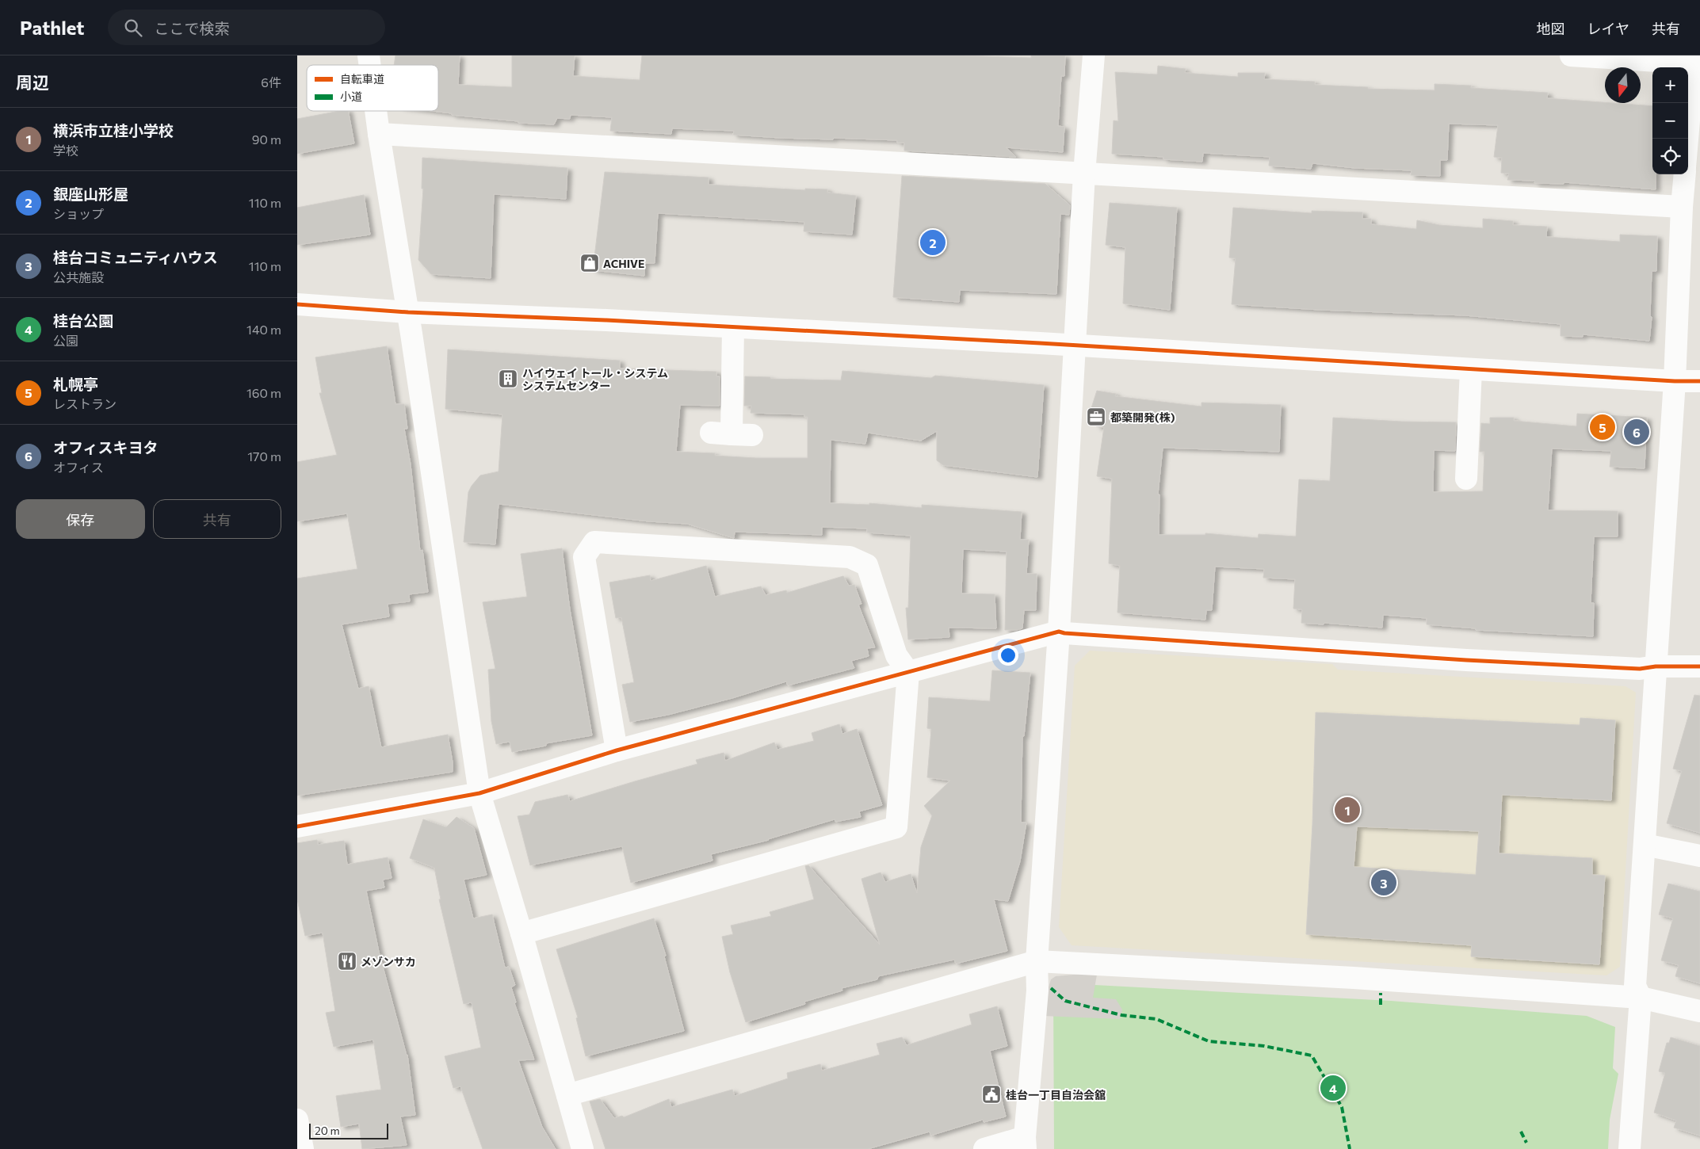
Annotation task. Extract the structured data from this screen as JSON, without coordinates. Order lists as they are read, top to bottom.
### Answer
{
  "places": {
    "shop": ["ACHIVE"],
    "building": ["ハイウェイ トール・システム システムセンター"],
    "office": ["都築開発(株)"],
    "restaurant": ["メゾンサカ"],
    "public building": ["桂台一丁目自治会舘"]
  },
  "legend": ["自転車道", "小道"],
  "scale_bar": "20 m",
  "north": "bottom",
  "page": {
    "header": "Pathlet",
    "search": "ここで検索",
    "nav": ["地図", "レイヤ", "共有"],
    "heading": ["周辺", "6件"],
    "map_buttons": ["+", "−"],
    "list": [
      {
        "mark": "1",
        "name": "横浜市立桂小学校",
        "note": "学校",
        "value": "90 m"
      },
      {
        "mark": "2",
        "name": "銀座山形屋",
        "note": "ショップ",
        "value": "110 m"
      },
      {
        "mark": "3",
        "name": "桂台コミュニティハウス",
        "note": "公共施設",
        "value": "110 m"
      },
      {
        "mark": "4",
        "name": "桂台公園",
        "note": "公園",
        "value": "140 m"
      },
      {
        "mark": "5",
        "name": "札幌亭",
        "note": "レストラン",
        "value": "160 m"
      },
      {
        "mark": "6",
        "name": "オフィスキヨタ",
        "note": "オフィス",
        "value": "170 m"
      }
    ],
    "pins": [
      "2",
      "5",
      "6",
      "1",
      "3",
      "4"
    ],
    "buttons": ["保存", "共有"],
    "scale": "20 m"
  }
}
